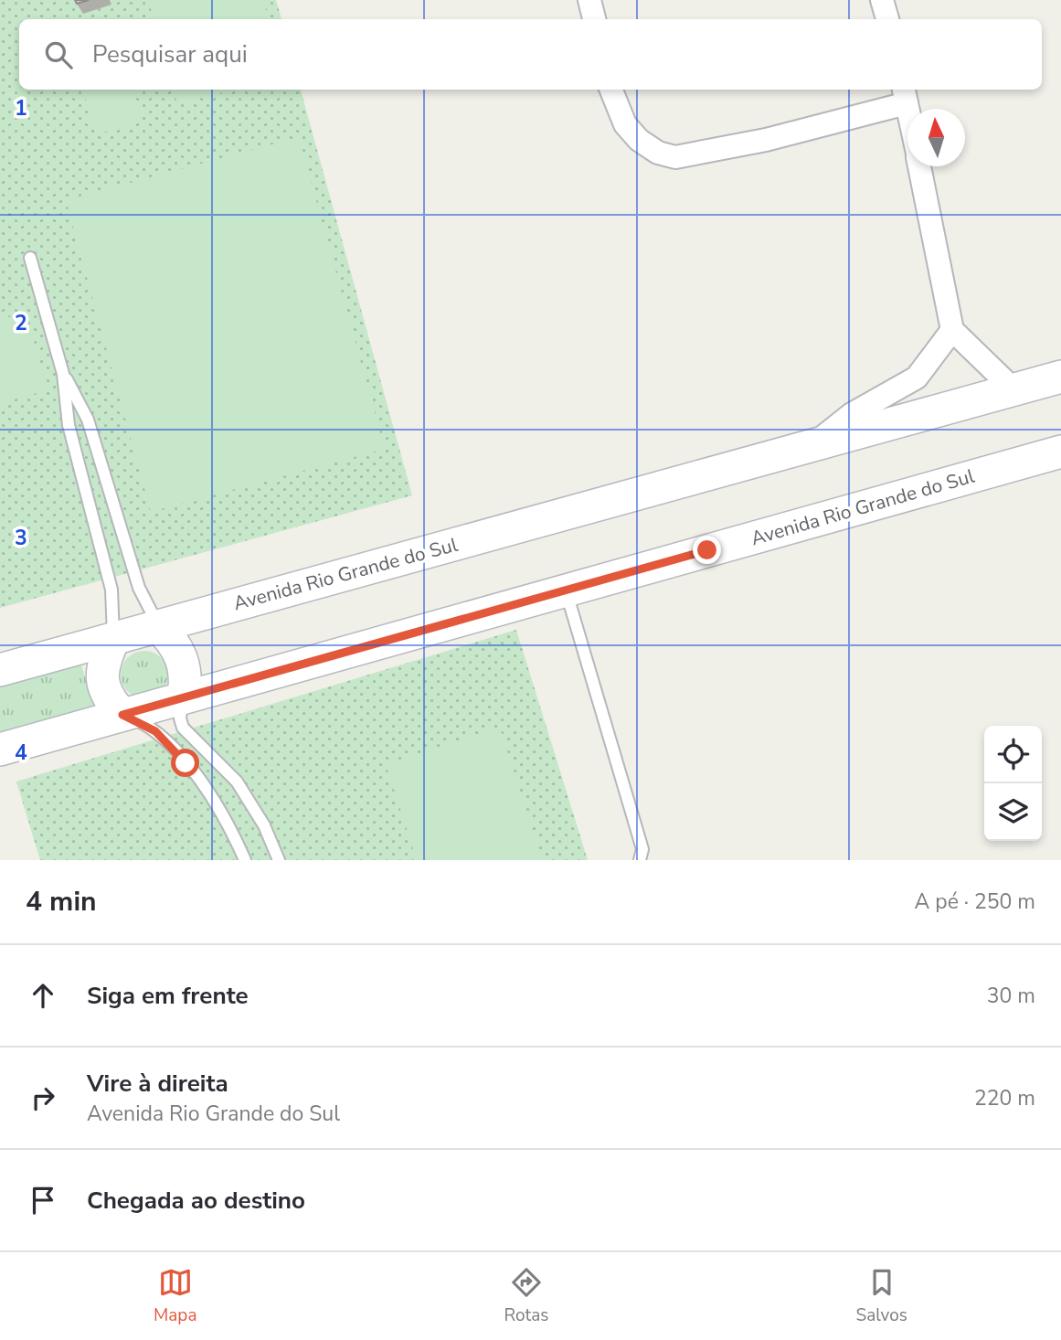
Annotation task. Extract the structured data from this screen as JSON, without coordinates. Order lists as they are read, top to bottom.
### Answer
{
  "streets": {
    "main road": ["Avenida Rio Grande do Sul"]
  },
  "north": "top",
  "page": {
    "search": "Pesquisar aqui",
    "heading": ["4 min", "A pé · 250 m"],
    "list": [
      ["Siga em frente", "30 m"],
      ["Vire à direita", "Avenida Rio Grande do Sul", "220 m"],
      "Chegada ao destino"
    ],
    "nav": ["Mapa", "Rotas", "Salvos"]
  },
  "grid": {
    "rows": [
      "1",
      "2",
      "3",
      "4"
    ]
  }
}
